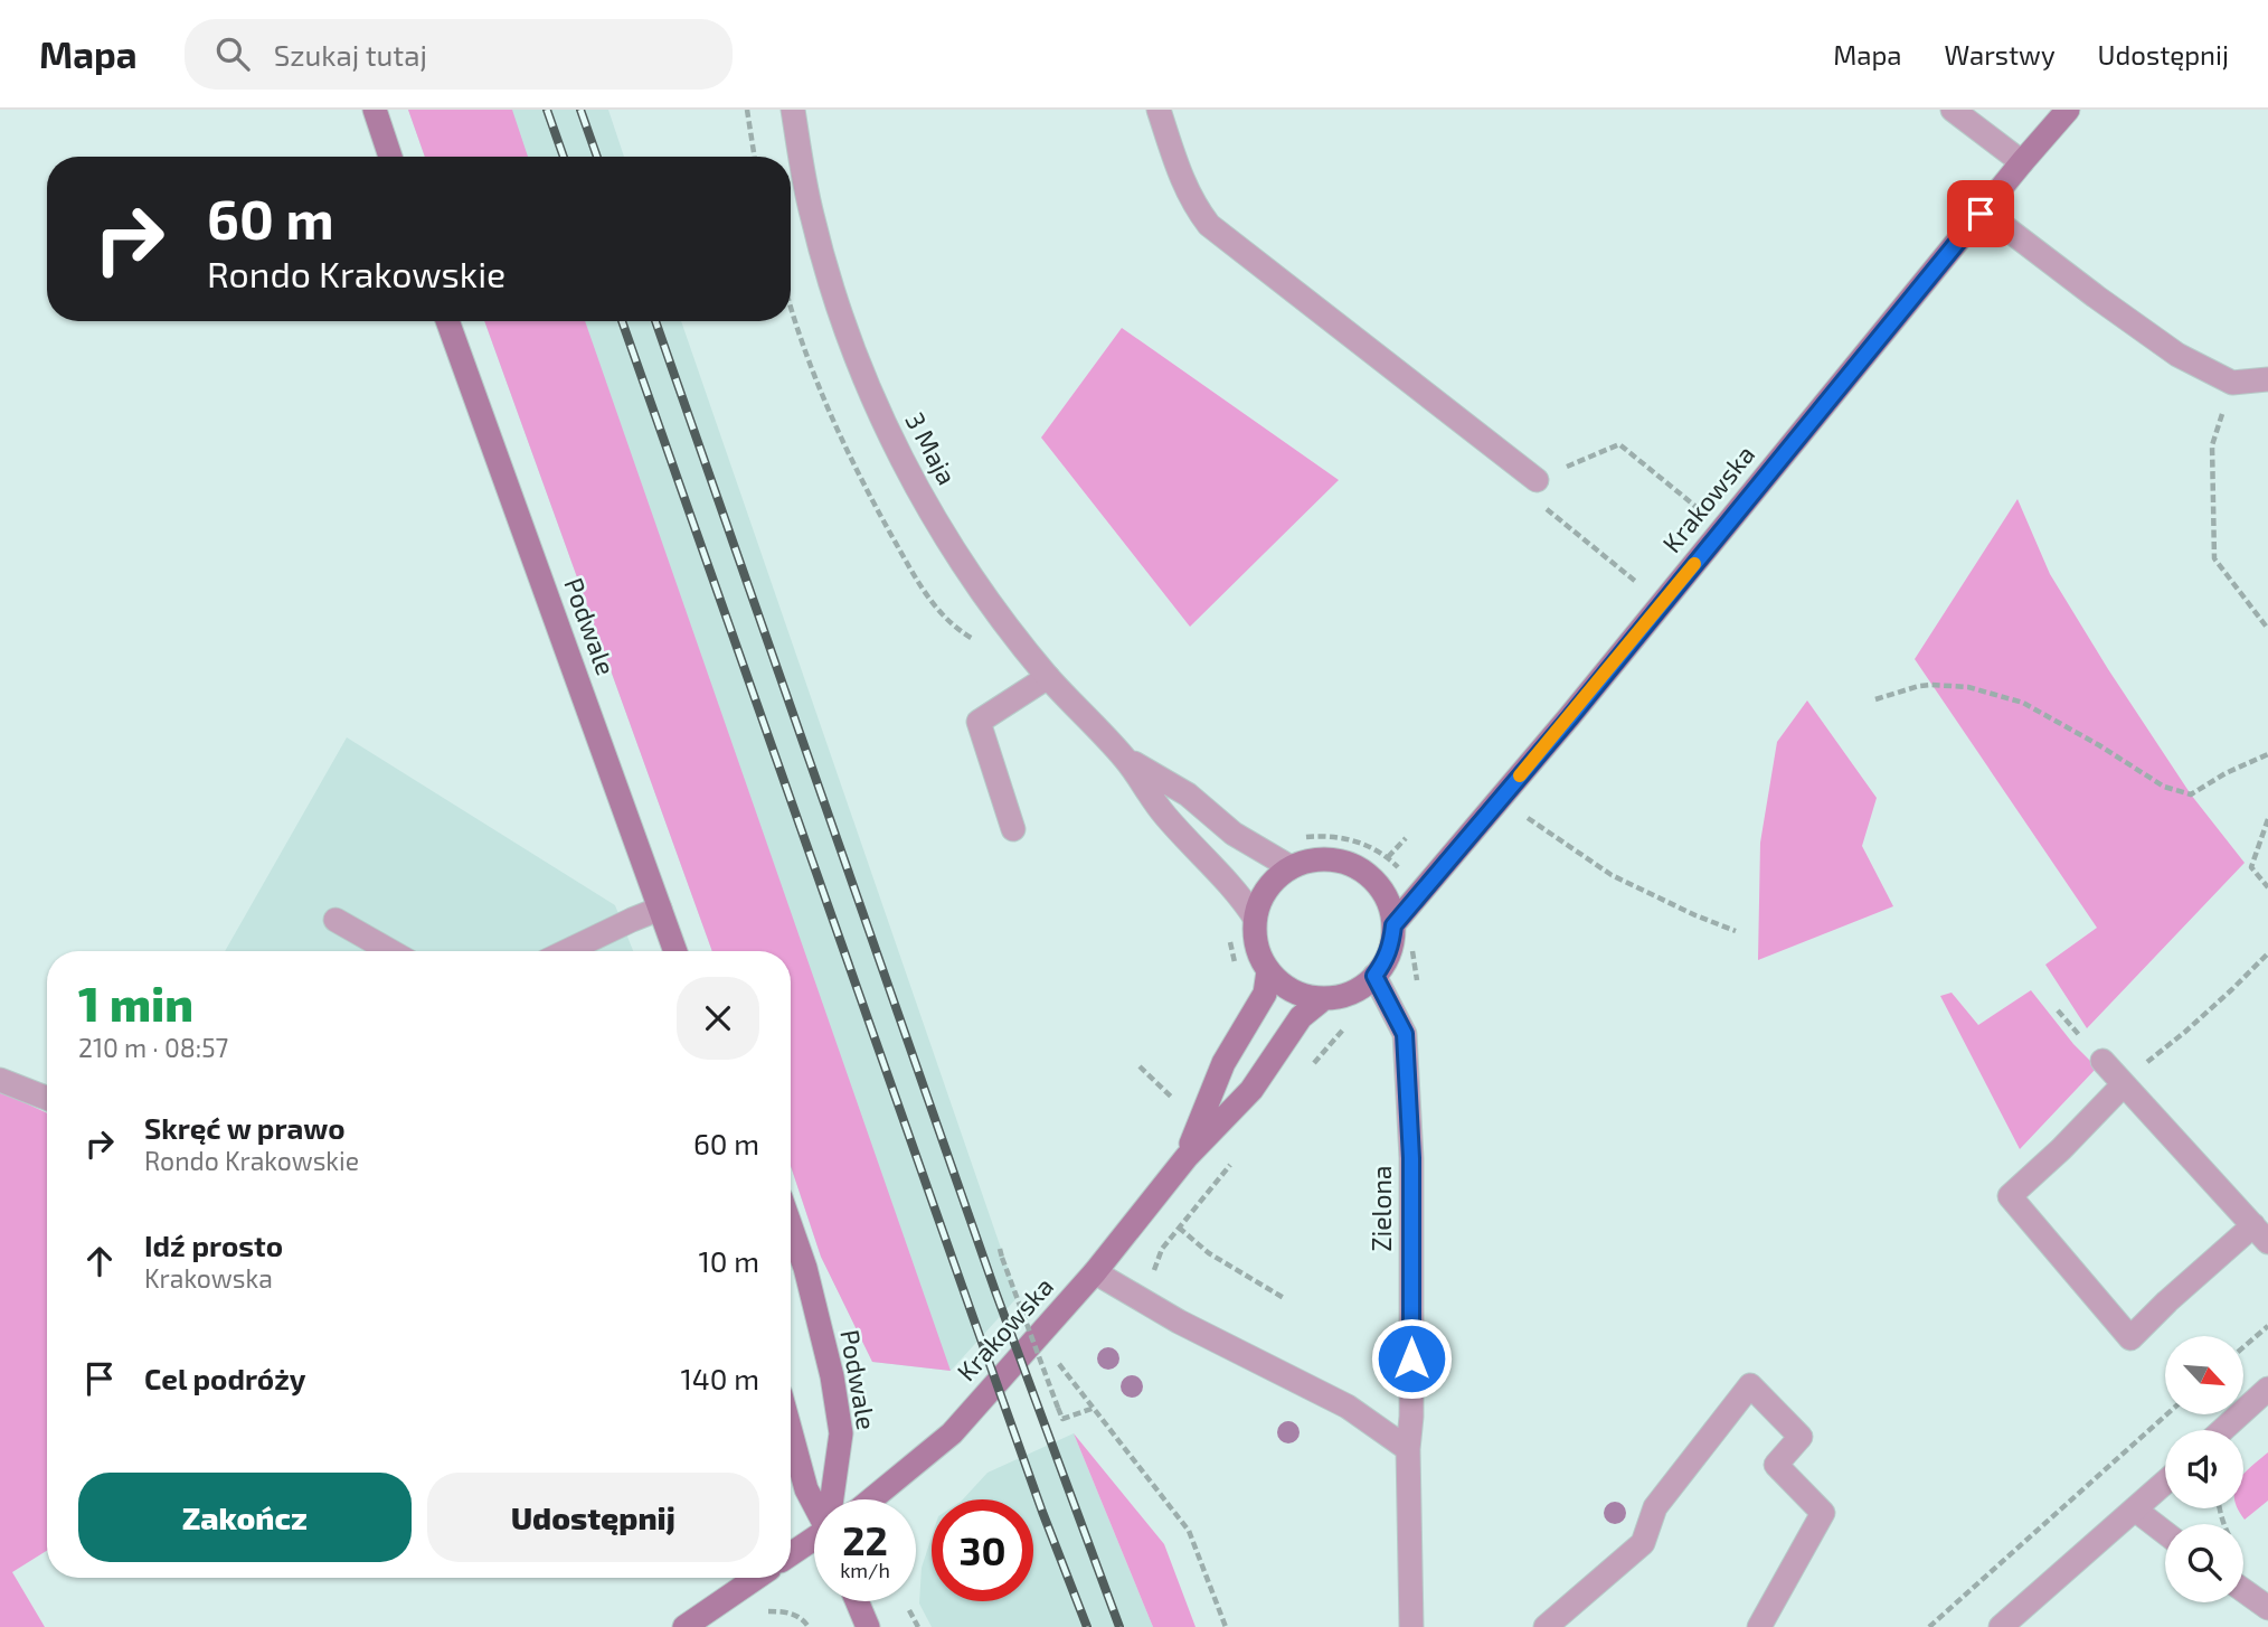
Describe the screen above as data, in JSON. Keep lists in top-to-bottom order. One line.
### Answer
{"streets":{"street":["3 Maja","Krakowska","Podwale","Zielona"]},"crossings":[["3 Maja","Krakowska"],["3 Maja","Zielona"],["Krakowska","Zielona"]],"north":"bottom right","page":{"header":"Mapa","search":"Szukaj tutaj","nav":["Mapa","Warstwy","Udostępnij"],"turn":["60 m","Rondo Krakowskie"],"heading":["1 min","210 m · 08:57"],"list":[{"name":"Skręć w prawo","note":"Rondo Krakowskie","value":"60 m"},{"name":"Idź prosto","note":"Krakowska","value":"10 m"},{"name":"Cel podróży","value":"140 m"}],"buttons":["Zakończ","Udostępnij"],"speed":"22 km/h","limit":"30"}}
